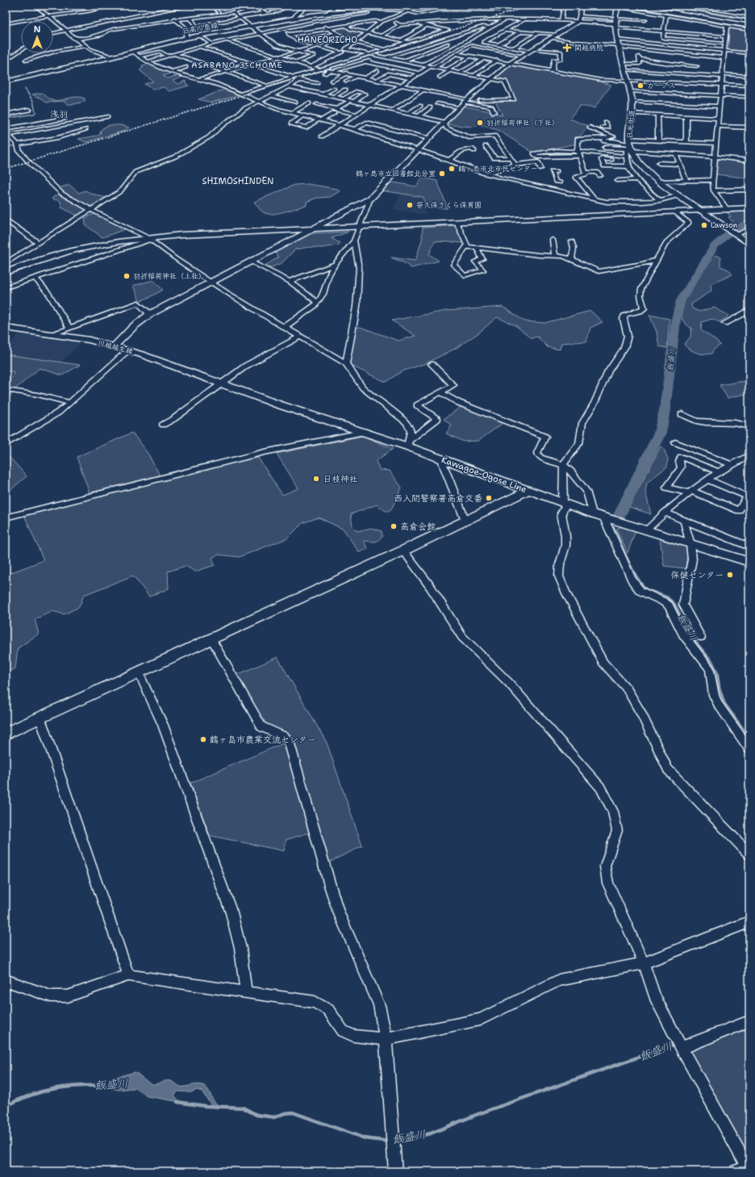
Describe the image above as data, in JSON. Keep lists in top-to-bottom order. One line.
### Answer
{"streets":{"main road":["日高川島線"],"street":["日光街道","川越越生線","Kawagoe-Ogose Line"]},"crossings":[["川越越生線","Kawagoe-Ogose Line"]],"districts":["HANEORICHO","ASABANO 3-CHOME","浅羽","SHIMOSHINDEN"],"water":["飯盛川"],"places":{"health":["関越病院"],"other":["カーブス","羽折稲荷神社（下社）","鶴ヶ島市北市民センター","鶴ヶ島市立図書館北分室","笹久保さくら保育園","Lawson","羽折稲荷神社（上社）","日枝神社","西入間警察署高倉交番","高倉会館","保健センター","鶴ヶ島市農業交流センター"]},"north":"top"}
